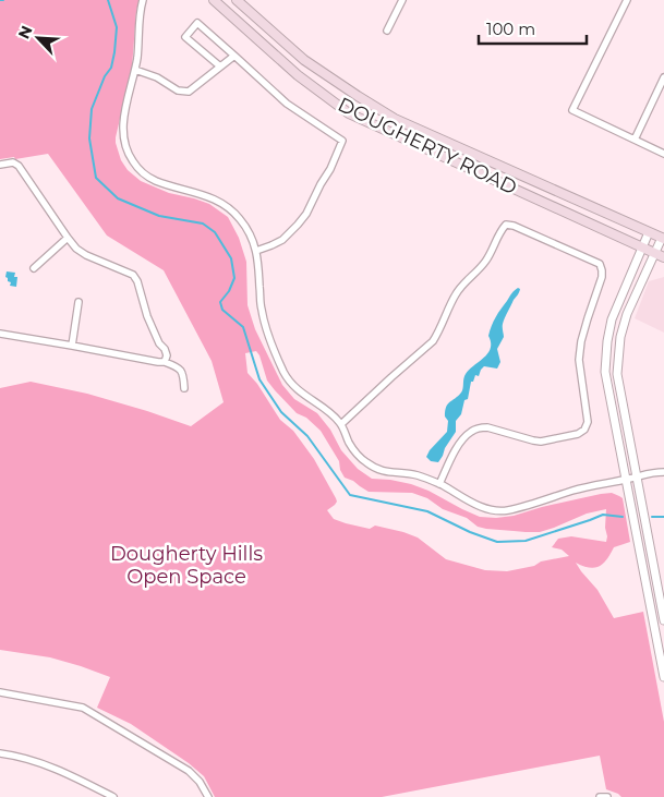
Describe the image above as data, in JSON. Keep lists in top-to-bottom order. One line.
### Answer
{"streets":{"main road":["DOUGHERTY ROAD"]},"parks":["Dougherty Hills Open Space"],"scale_bar":"100 m","north":"top left"}
